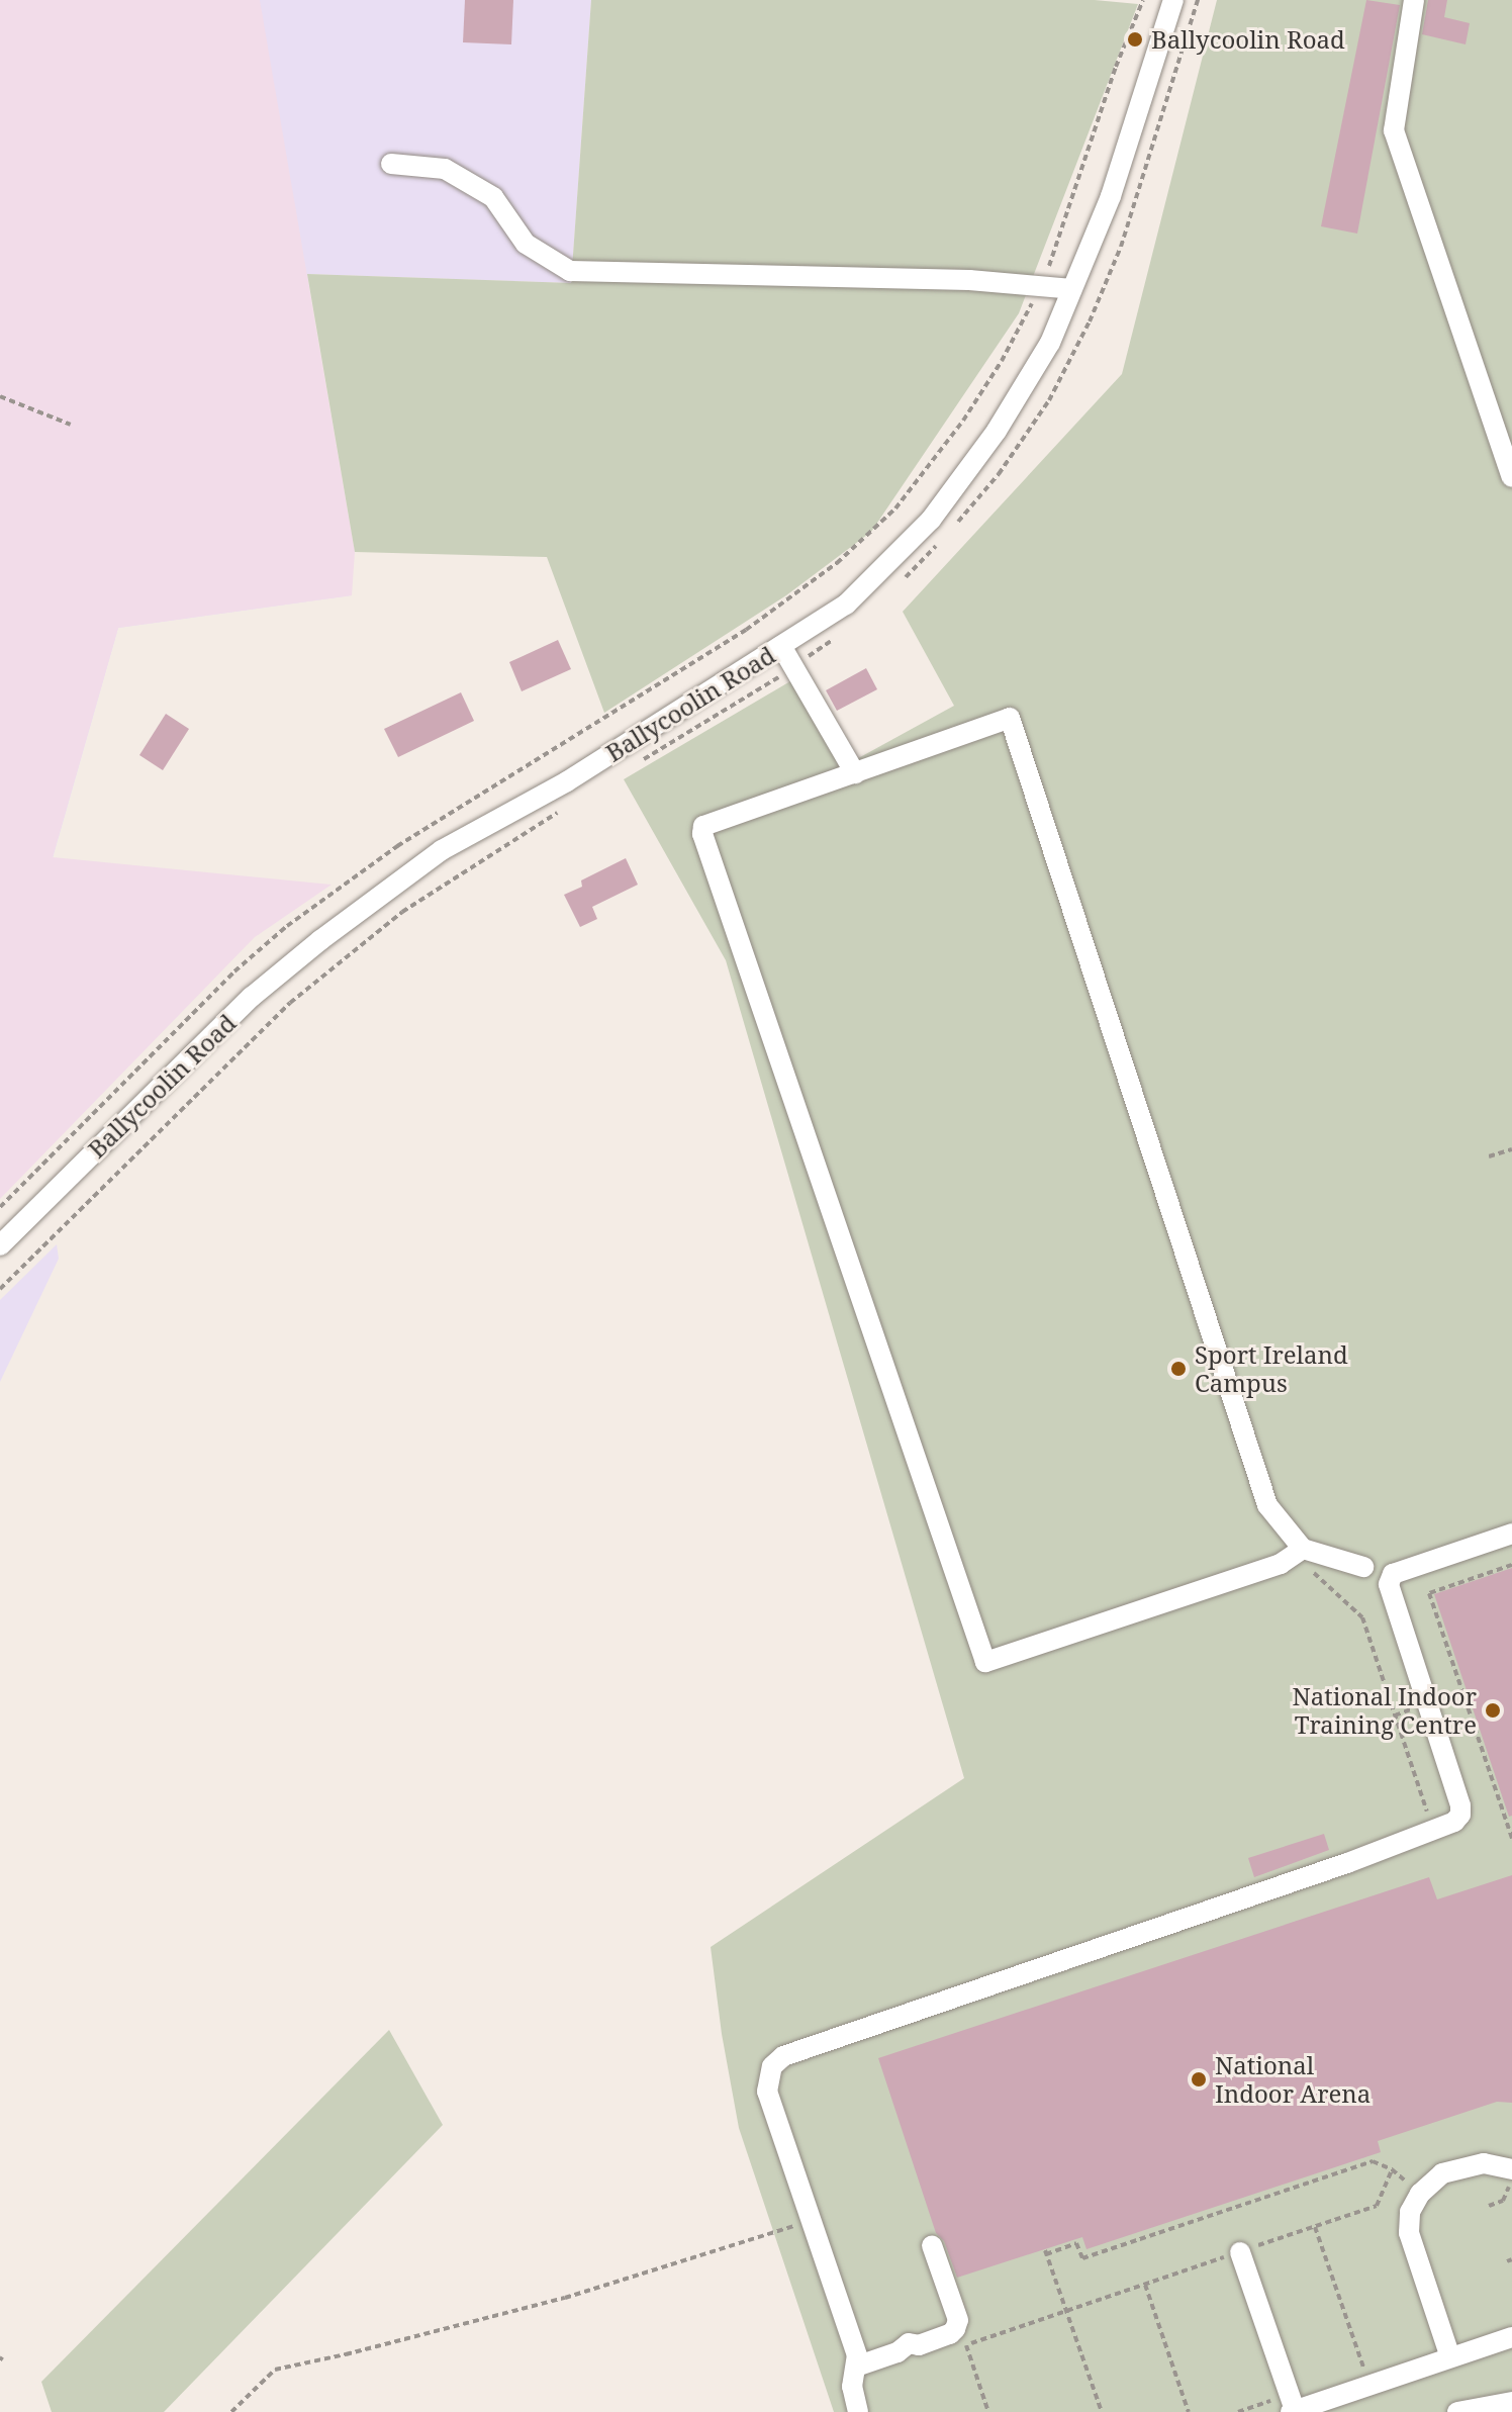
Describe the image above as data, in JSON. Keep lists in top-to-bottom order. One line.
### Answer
{"streets":{"street":["Ballycoolin Road"]},"places":["Ballycoolin Road","Sport Ireland Campus","National Indoor Training Centre","National Indoor Arena"]}
